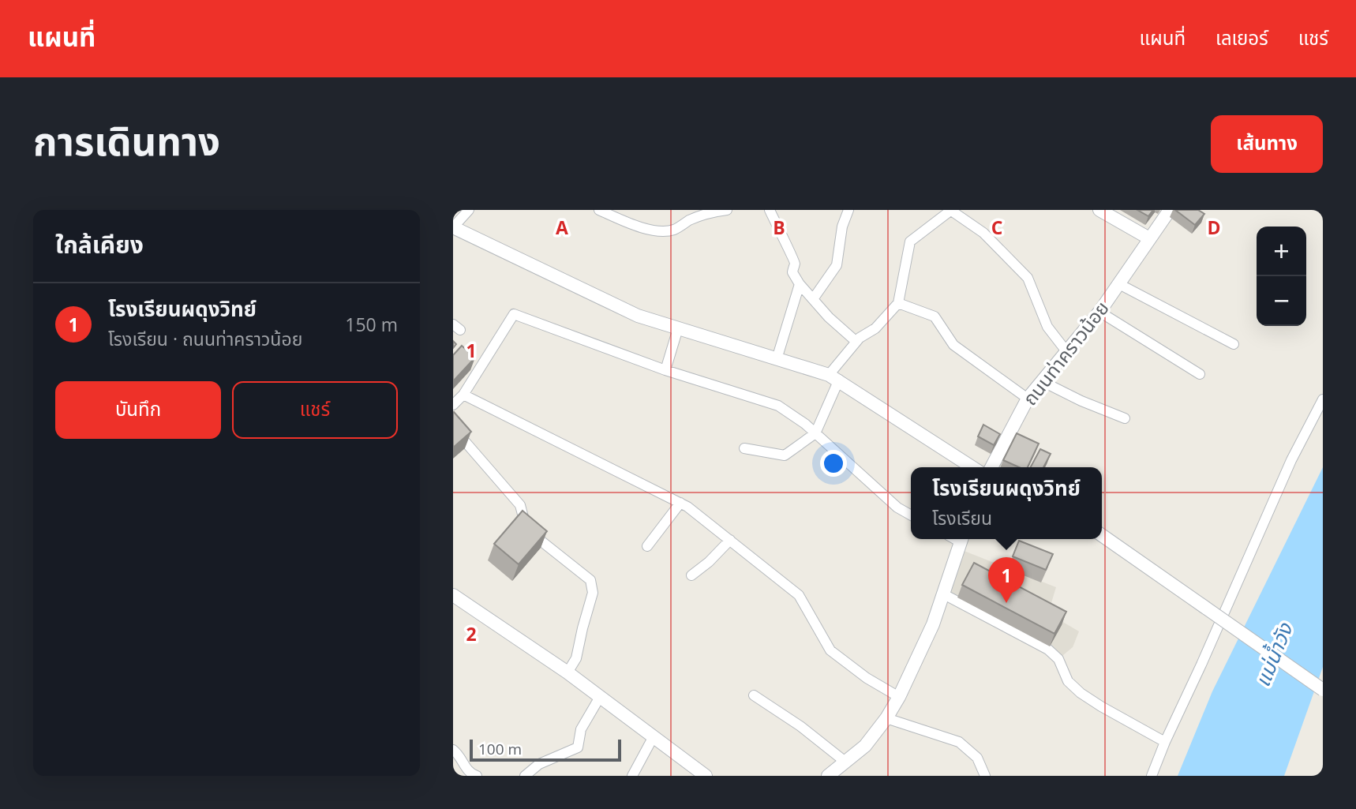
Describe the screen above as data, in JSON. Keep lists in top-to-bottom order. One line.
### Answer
{"streets":{"street":["ถนนท่าคราวน้อย"]},"water":["แม่น้ำวัง"],"scale_bar":"100 m","page":{"header":"แผนที่","nav":["แผนที่","เลเยอร์","แชร์"],"title":"การเดินทาง","buttons":["เส้นทาง",["บันทึก","แชร์"]],"heading":"ใกล้เคียง","map_buttons":["+","−"],"list":[{"mark":"1","name":"โรงเรียนผดุงวิทย์","note":"โรงเรียน · ถนนท่าคราวน้อย","value":"150 m"}],"popup":["โรงเรียนผดุงวิทย์","โรงเรียน"],"pins":"1","scale":"100 m"},"grid":{"columns":["A","B","C","D"],"rows":["1","2"]}}
